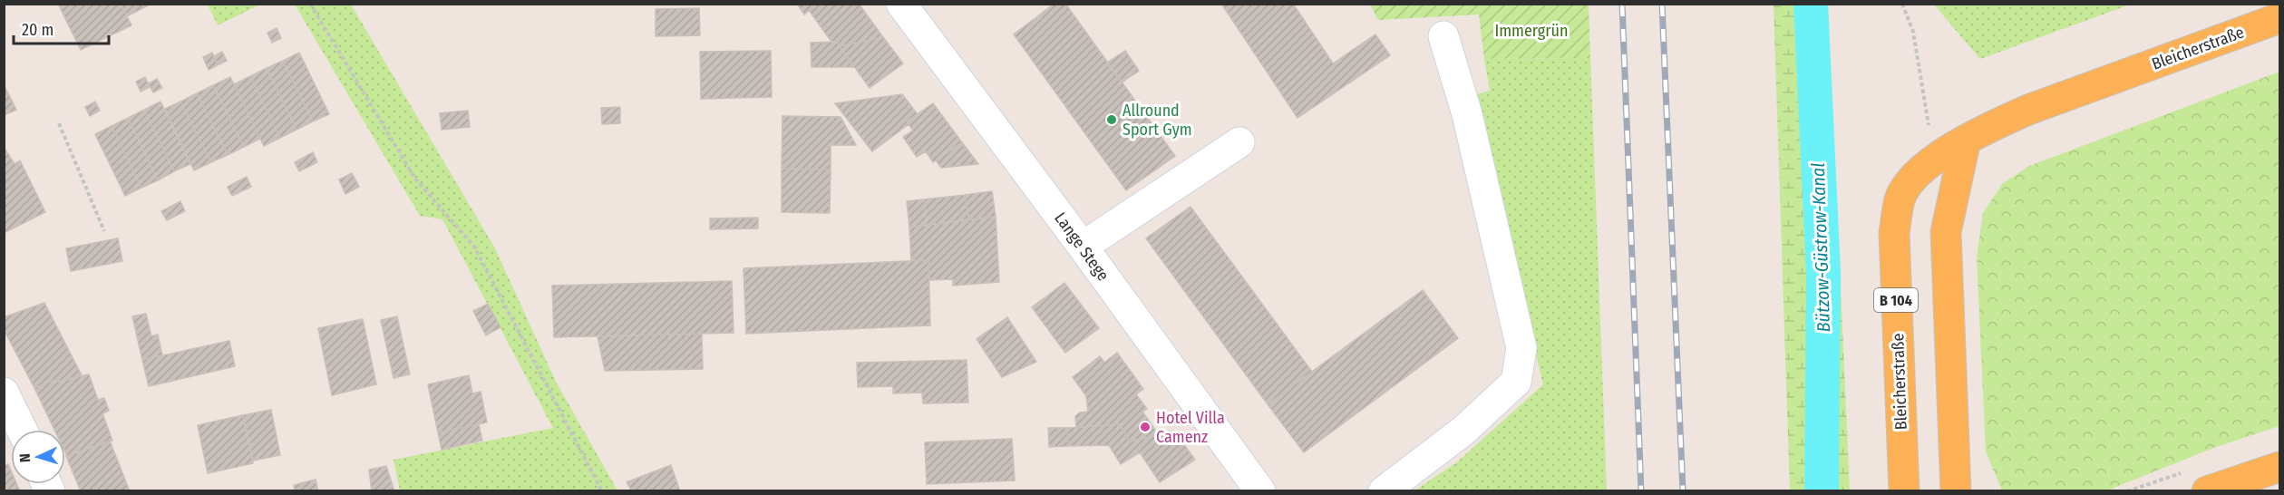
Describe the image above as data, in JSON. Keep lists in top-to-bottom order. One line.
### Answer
{"streets":{"main road":["Bleicherstraße","B 104"],"street":["Lange Stege"]},"water":["Bützow-Güstrow-Kanal"],"parks":["Immergrün"],"places":["Allround Sport Gym","Hotel Villa Camenz"],"scale_bar":"20 m","north":"left"}
